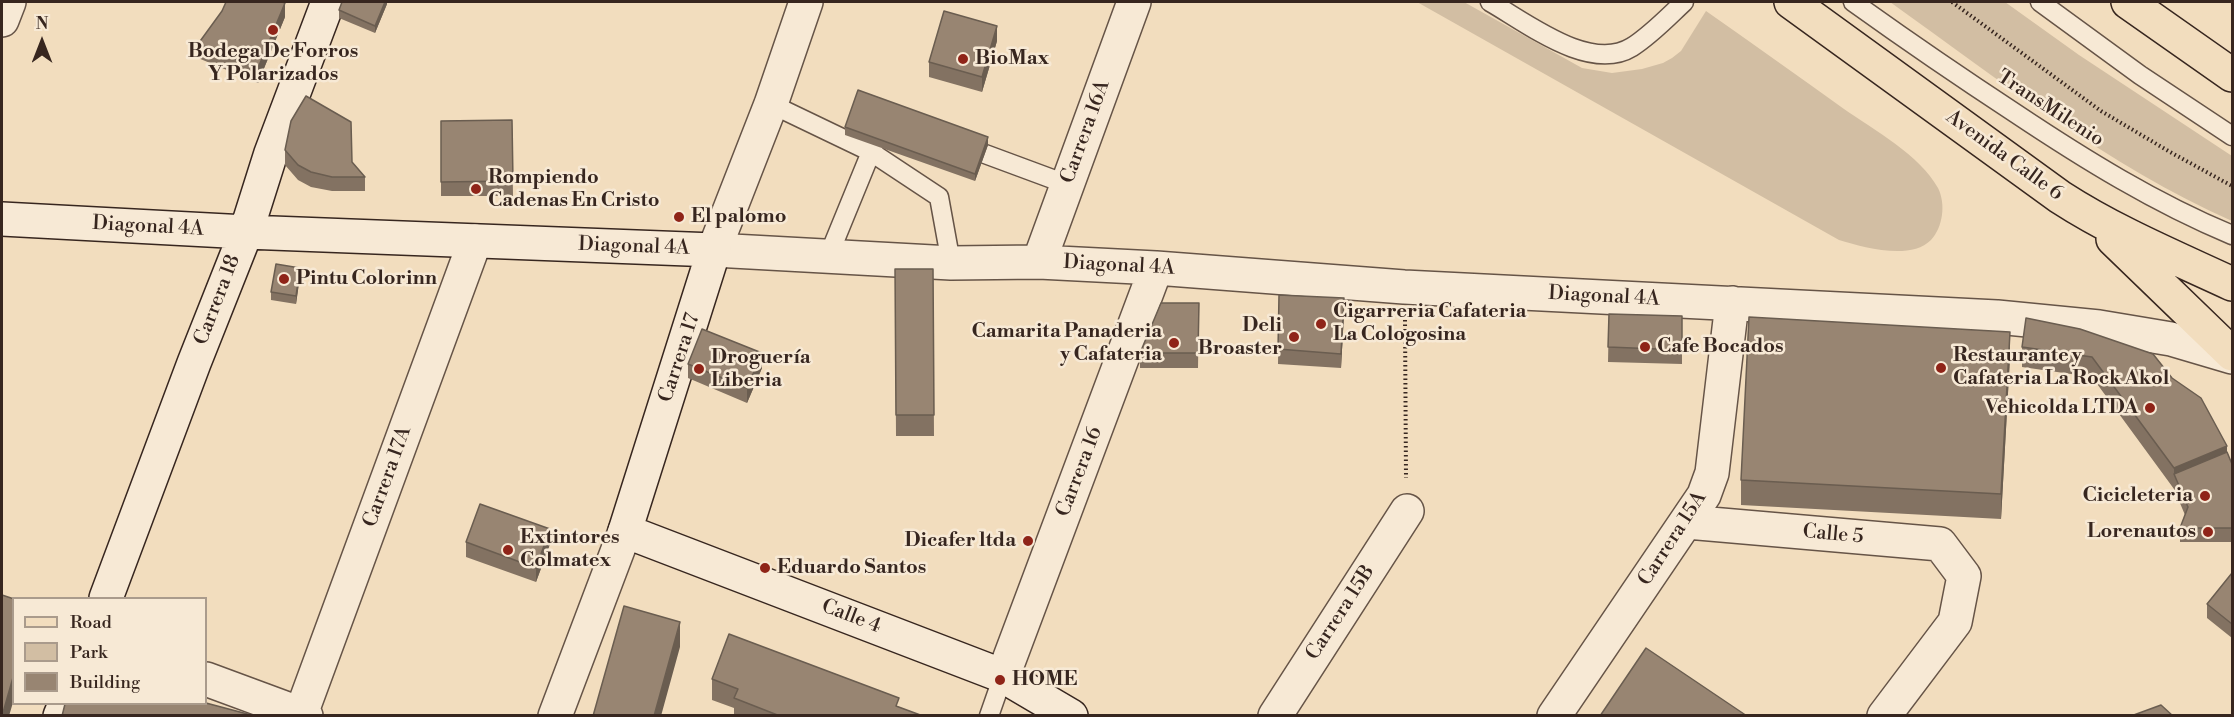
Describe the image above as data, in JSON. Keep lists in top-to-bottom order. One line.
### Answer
{"streets":{"main road":["Avenida Calle 6"],"street":["Carrera 16A","Diagonal 4A","Carrera 18","Carrera 17","Carrera 16","Carrera 17A","Calle 5","Carrera 15A","Carrera 15B","Calle 4"],"lane":["TransMilenio"]},"crossings":[["Carrera 16A","Diagonal 4A"],["Diagonal 4A","Carrera 18"],["Diagonal 4A","Carrera 17"],["Diagonal 4A","Carrera 16"],["Diagonal 4A","Carrera 17A"],["Diagonal 4A","Carrera 15A"],["Carrera 17","Calle 4"],["Carrera 16","Calle 4"],["Calle 5","Carrera 15A"]],"places":["Bodega De Forros Y Polarizados","BioMax","Rompiendo Cadenas En Cristo","El palomo","Pintu Colorinn","Cigarreria Cafateria La Cologosina","Deli Broaster","Camarita Panaderia y Cafateria","Cafe Bocados","Restaurante y Cafateria La Rock Akol","Droguería Liberia","Vehicolda LTDA","Cicicleteria","Lorenautos","Dicafer ltda","Extintores Colmatex","Eduardo Santos","HOME"],"legend":["Road","Park","Building"],"north":"top"}
